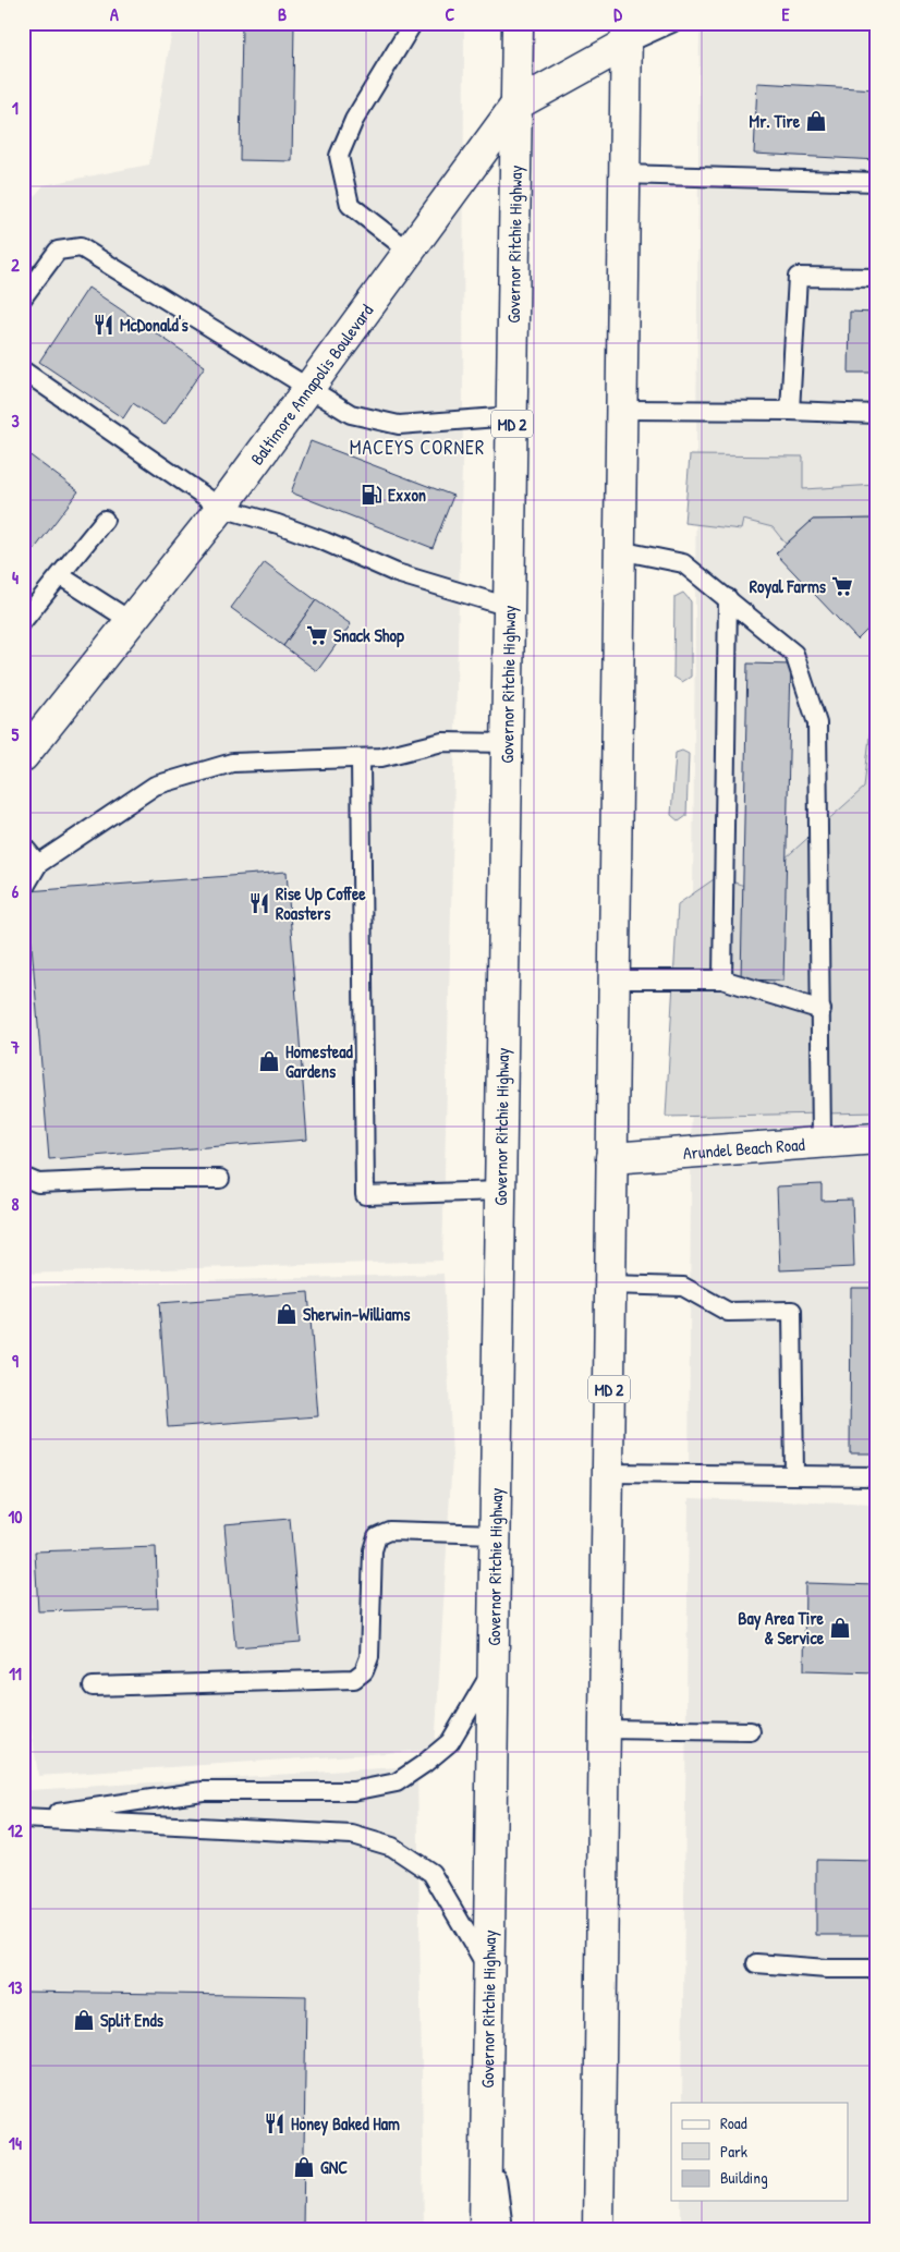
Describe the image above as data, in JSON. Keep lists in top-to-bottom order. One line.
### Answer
{"streets":{"main road":["Governor Ritchie Highway","Baltimore Annapolis Boulevard","MD 2","Arundel Beach Road"]},"crossings":[["Governor Ritchie Highway","Baltimore Annapolis Boulevard"],["Baltimore Annapolis Boulevard","MD 2"],["MD 2","Arundel Beach Road"]],"districts":["MACEYS CORNER"],"places":{"shop":["Mr. Tire","Homestead Gardens","Sherwin-Williams","Bay Area Tire & Service","Split Ends","GNC"],"restaurant":["McDonald's","Rise Up Coffee Roasters","Honey Baked Ham"],"fuel station":["Exxon"],"supermarket":["Royal Farms","Snack Shop"]},"legend":["Road","Park","Building"],"grid":{"columns":["A","B","C","D","E"],"rows":["1","2","3","4","5","6","7","8","9","10","11","12","13","14"]}}
